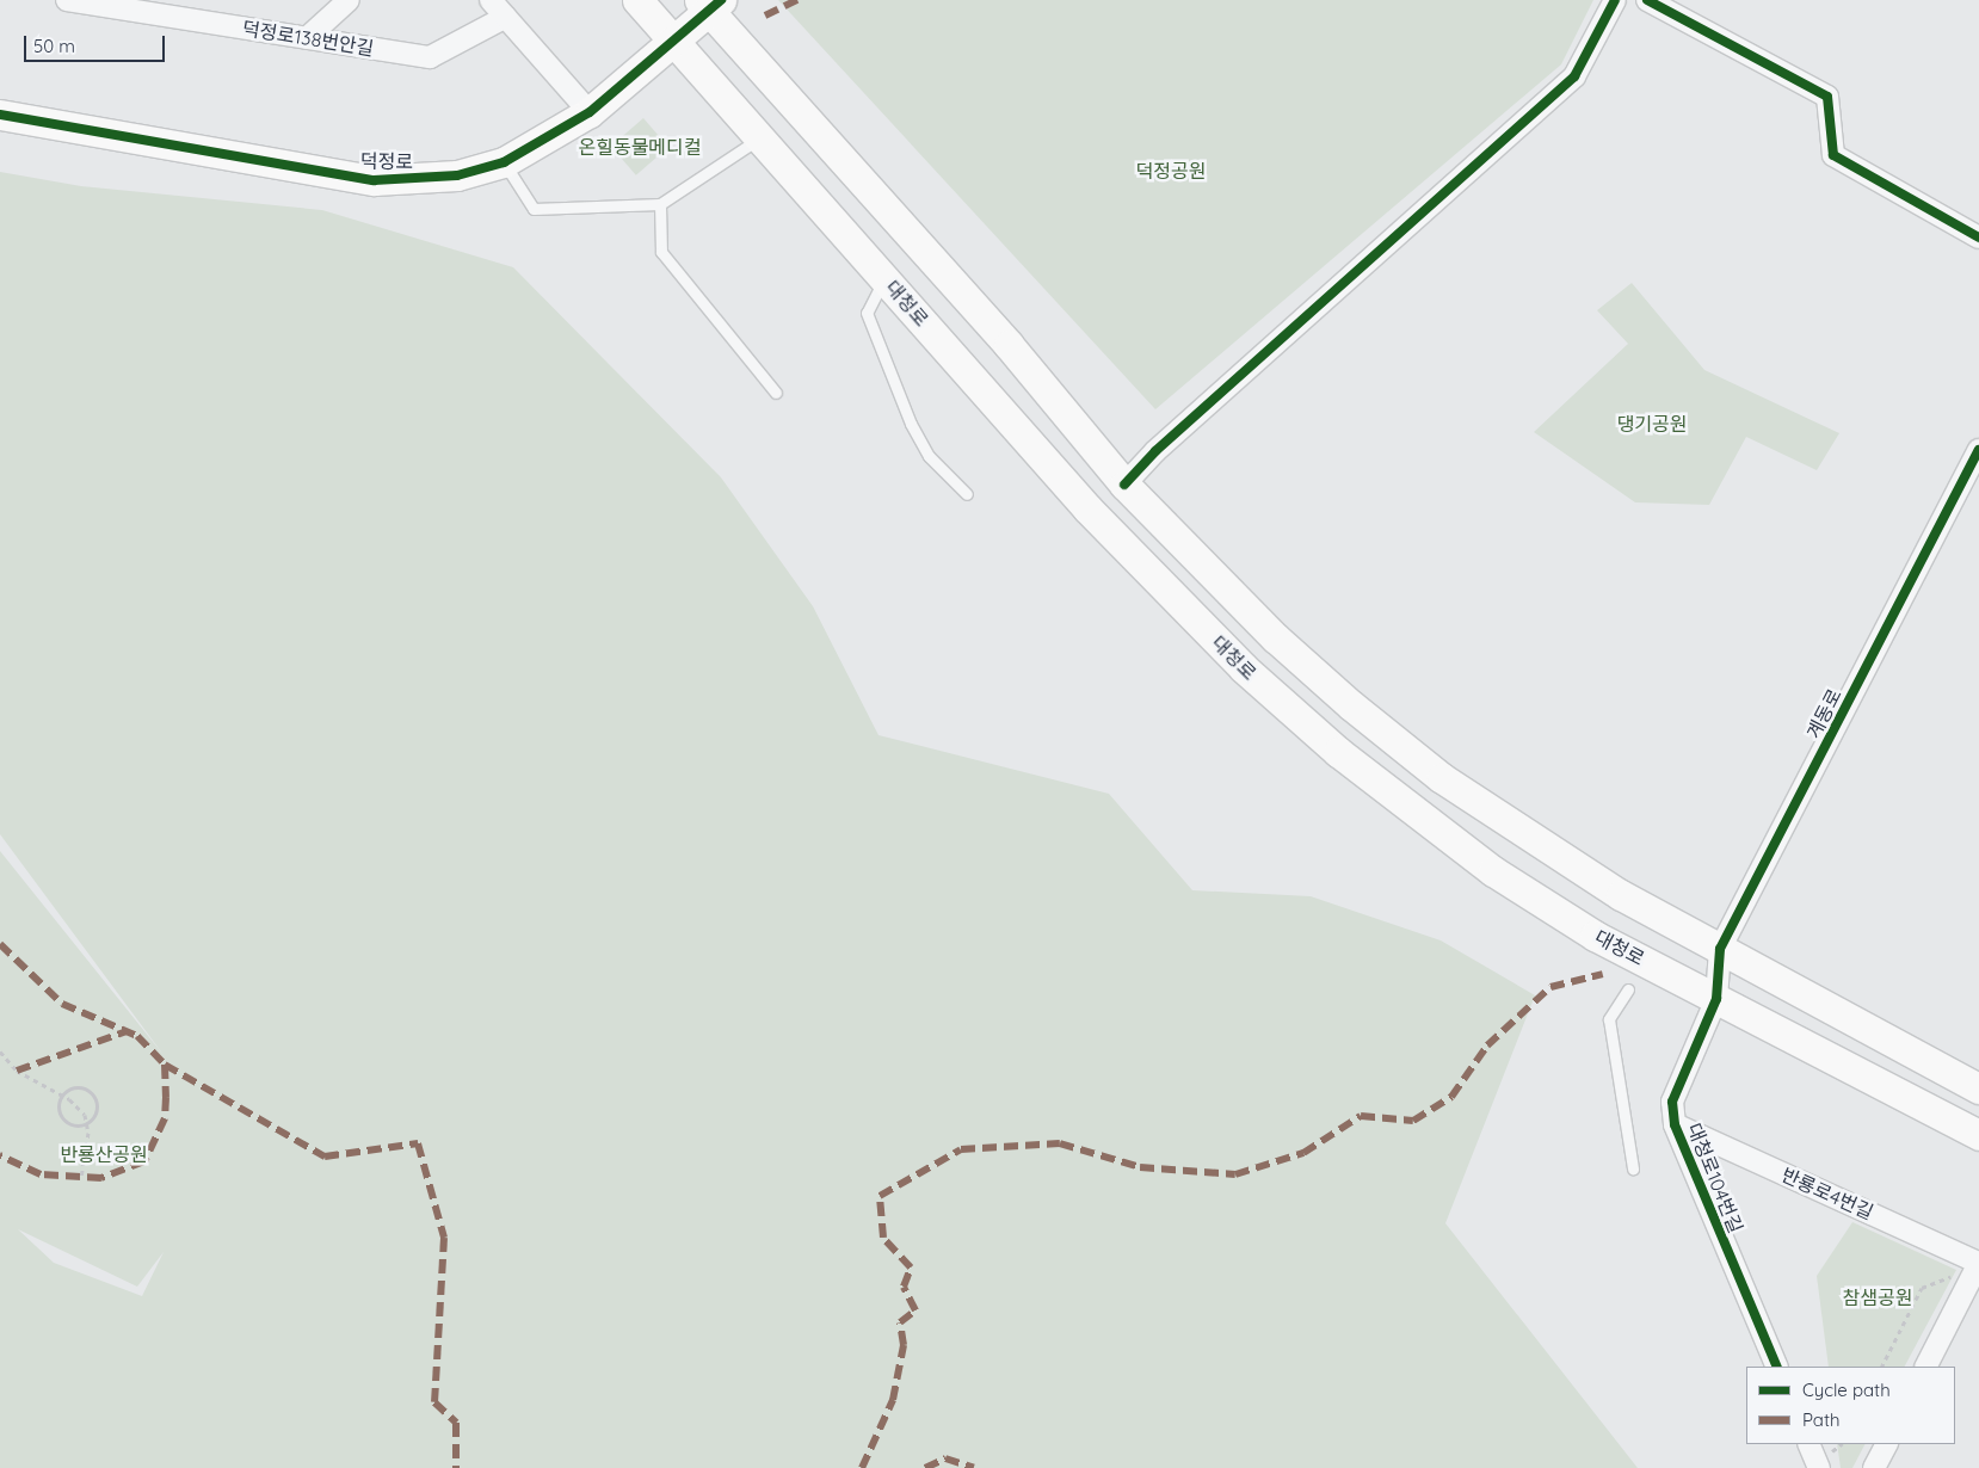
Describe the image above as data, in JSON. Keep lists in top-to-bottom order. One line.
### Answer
{"streets":{"main road":["덕정로","대청로"],"street":["덕정로138번안길","계동로","대청로104번길","반룡로4번길"]},"crossings":[["덕정로","대청로"],["대청로","계동로"],["대청로","대청로104번길"],["계동로","대청로104번길"],["대청로104번길","반룡로4번길"]],"parks":["온힐동물메디컬","덕정공원","댕기공원","반룡산공원","참샘공원"],"legend":["Cycle path","Path"],"scale_bar":"50 m"}
